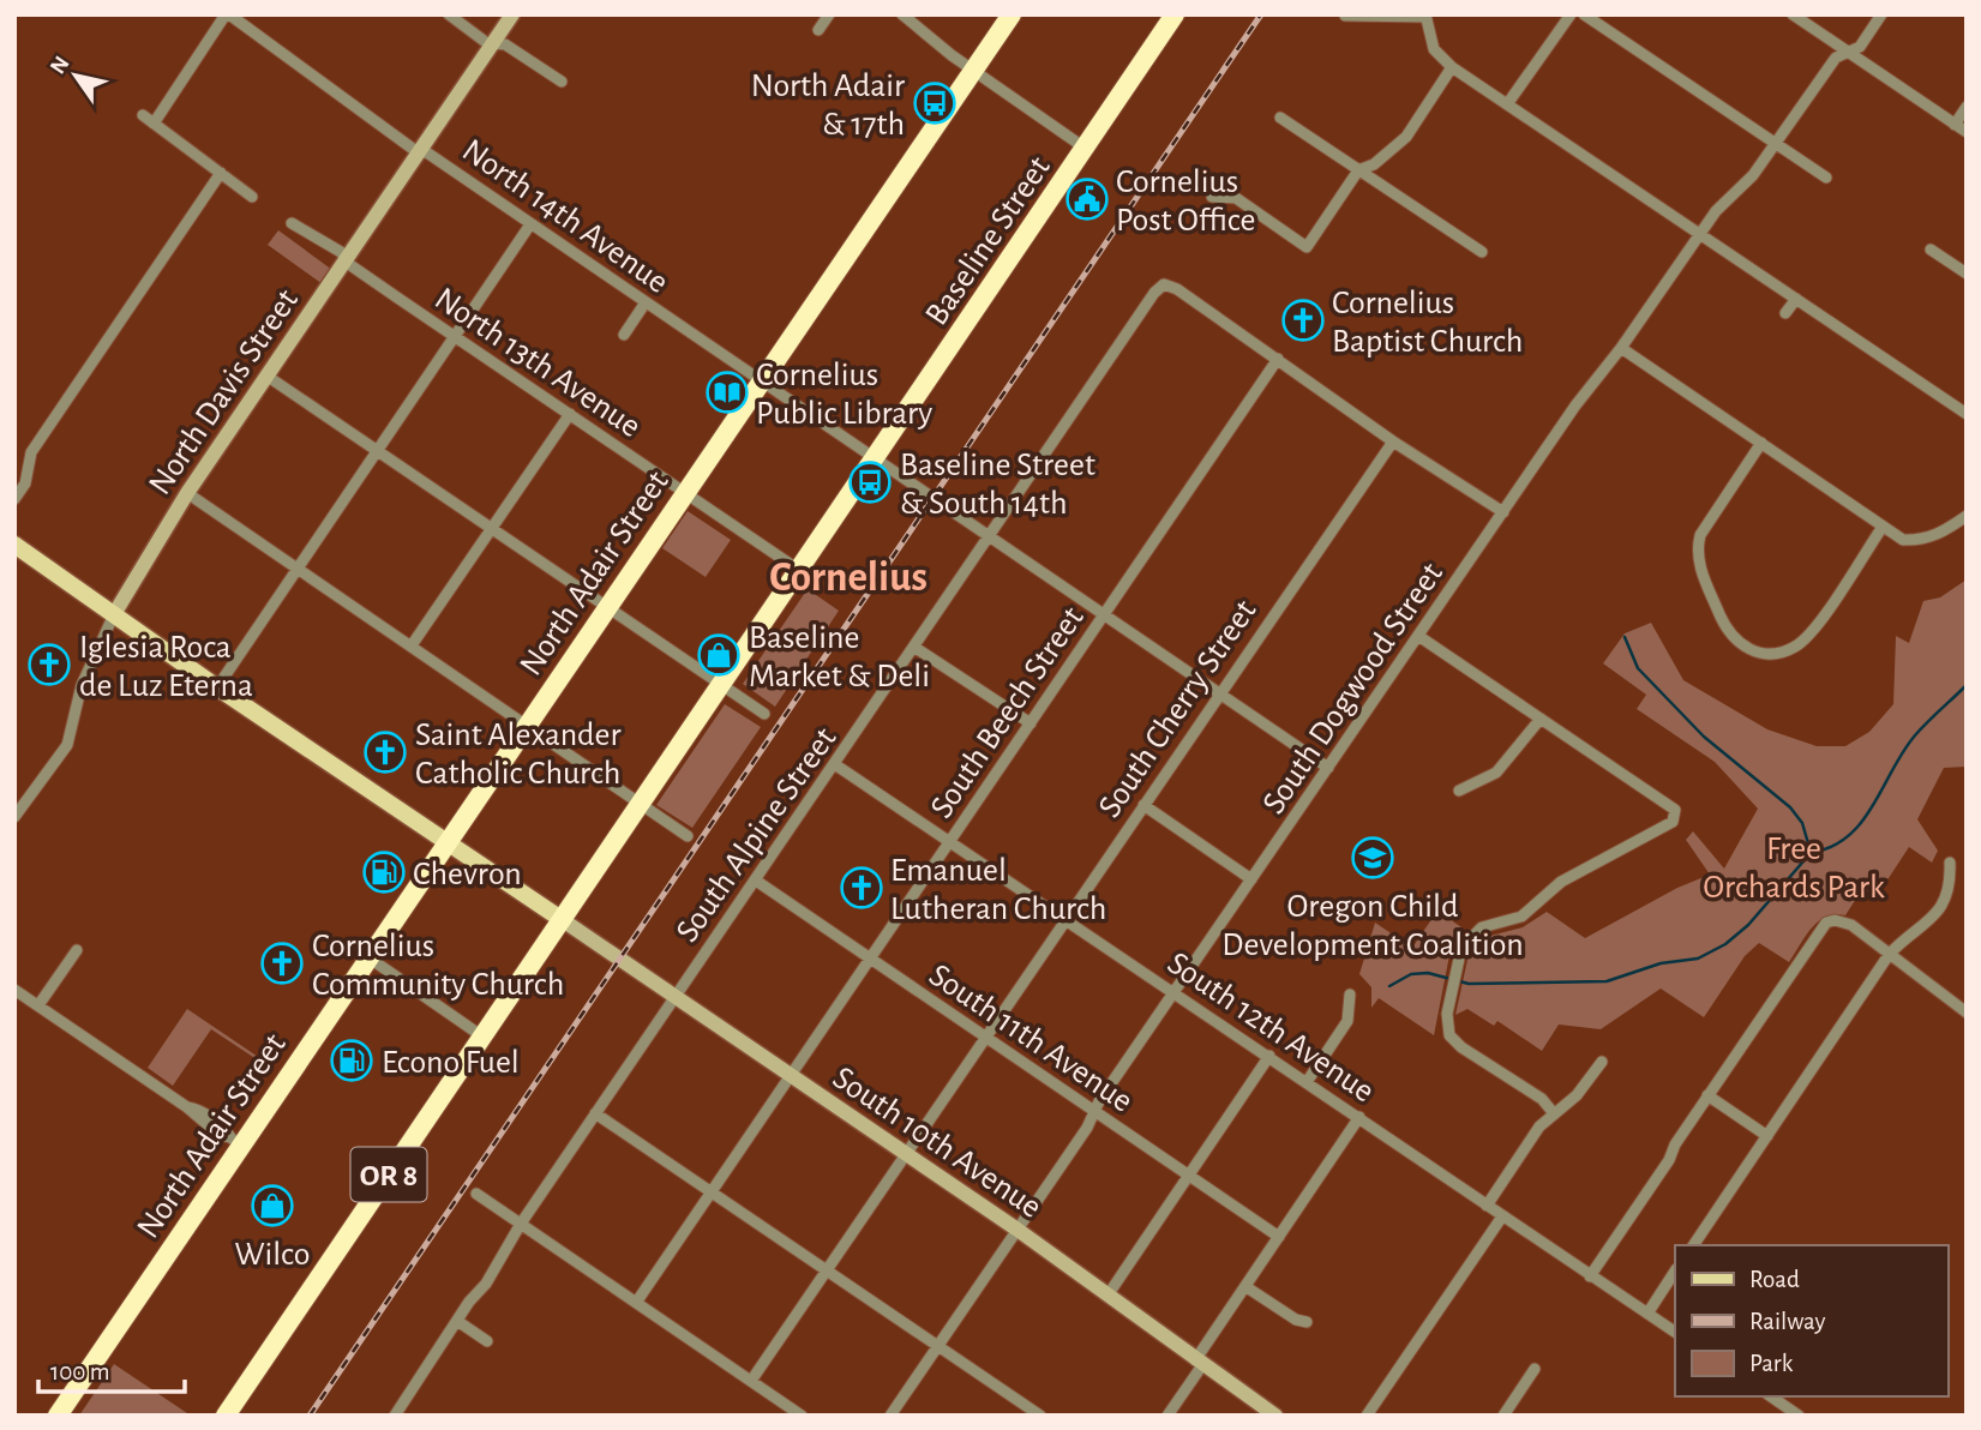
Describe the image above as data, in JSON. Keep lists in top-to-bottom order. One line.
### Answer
{"streets":{"highway":["Baseline Street","North Adair Street","OR 8"],"main road":["North Davis Street","South 10th Avenue"],"street":["North 14th Avenue","North 13th Avenue","South Dogwood Street","South Cherry Street","South Beech Street","South Alpine Street","South 12th Avenue","South 11th Avenue"]},"crossings":[["North 14th Avenue","Baseline Street"],["North 14th Avenue","North Davis Street"],["North 14th Avenue","North Adair Street"],["North 14th Avenue","South Dogwood Street"],["North 14th Avenue","South Cherry Street"],["North 14th Avenue","South Beech Street"],["North 14th Avenue","South Alpine Street"],["Baseline Street","North 13th Avenue"],["Baseline Street","South 10th Avenue"],["North 13th Avenue","North Davis Street"],["North 13th Avenue","North Adair Street"],["South Dogwood Street","South 12th Avenue"],["South Dogwood Street","South 11th Avenue"],["South Dogwood Street","South 10th Avenue"],["South Cherry Street","South 12th Avenue"],["South Cherry Street","South 11th Avenue"],["South Cherry Street","South 10th Avenue"],["South Beech Street","South Alpine Street"],["South Beech Street","South 12th Avenue"],["South Beech Street","South 11th Avenue"],["South Beech Street","South 10th Avenue"],["South Alpine Street","South 12th Avenue"],["South Alpine Street","South 11th Avenue"],["South Alpine Street","South 10th Avenue"]],"districts":["Cornelius"],"parks":["Free Orchards Park"],"places":{"bus stop":["North Adair & 17th","Baseline Street & South 14th"],"public building":["Cornelius Post Office"],"church":["Cornelius Baptist Church","Iglesia Roca de Luz Eterna","Saint Alexander Catholic Church","Emanuel Lutheran Church","Cornelius Community Church"],"library":["Cornelius Public Library"],"shop":["Baseline Market & Deli","Wilco"],"school or university":["Oregon Child Development Coalition"],"fuel station":["Chevron","Econo Fuel"]},"legend":["Road","Railway","Park"],"scale_bar":"100 m","north":"top left"}
